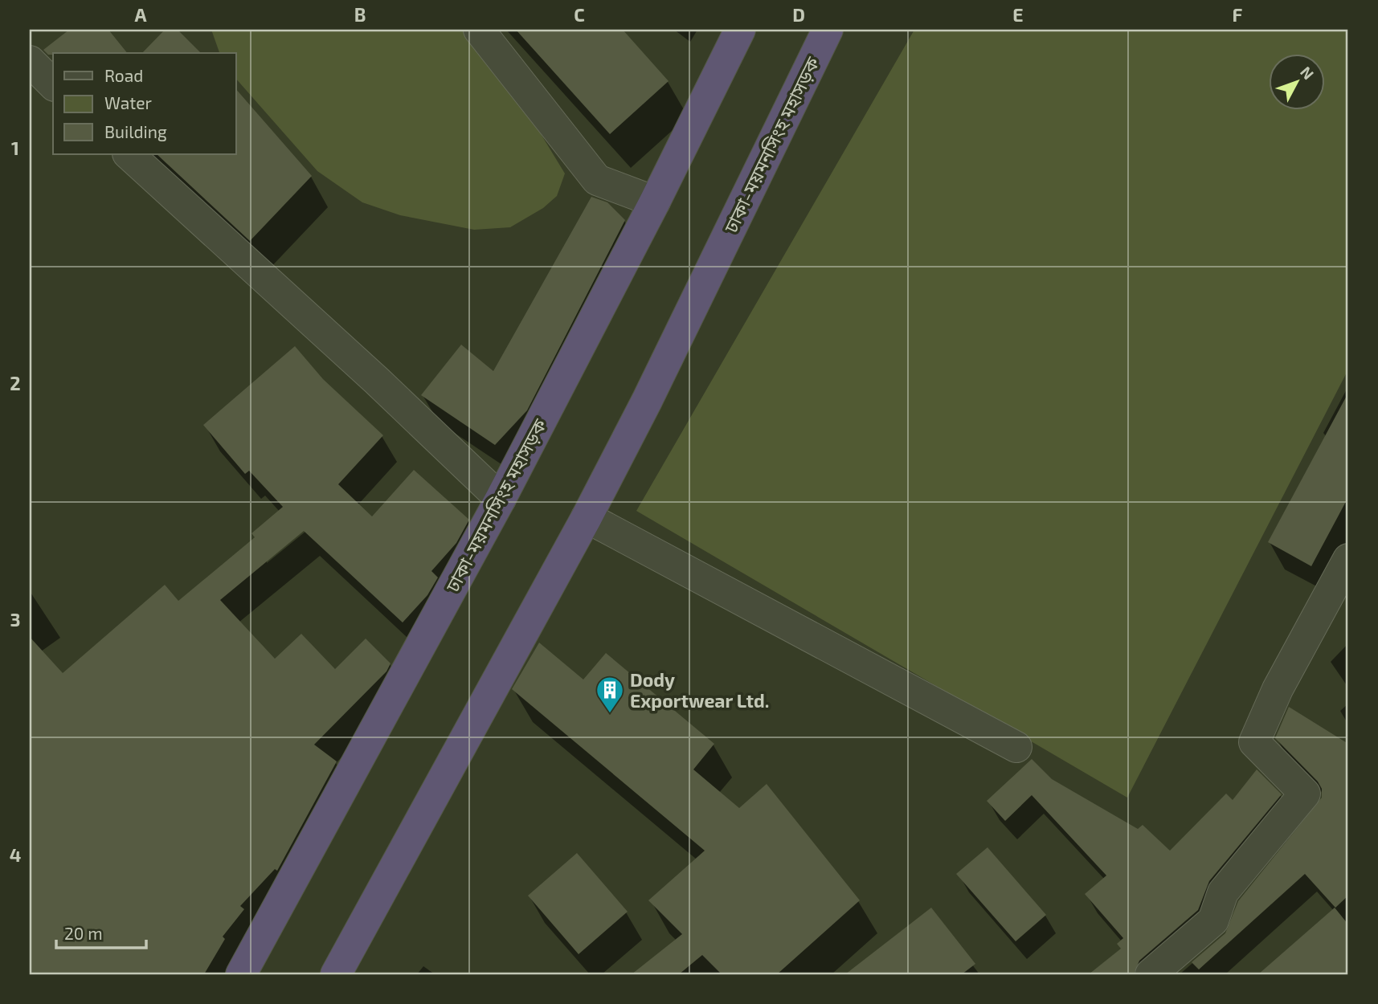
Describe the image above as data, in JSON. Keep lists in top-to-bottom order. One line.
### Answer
{"streets":{"highway":["ঢাকা-ময়মনসিংহ মহাসড়ক"]},"places":{"building":["Dody Exportwear Ltd."]},"legend":["Road","Water","Building"],"scale_bar":"20 m","north":"top right","grid":{"columns":["A","B","C","D","E","F"],"rows":["1","2","3","4"]}}
